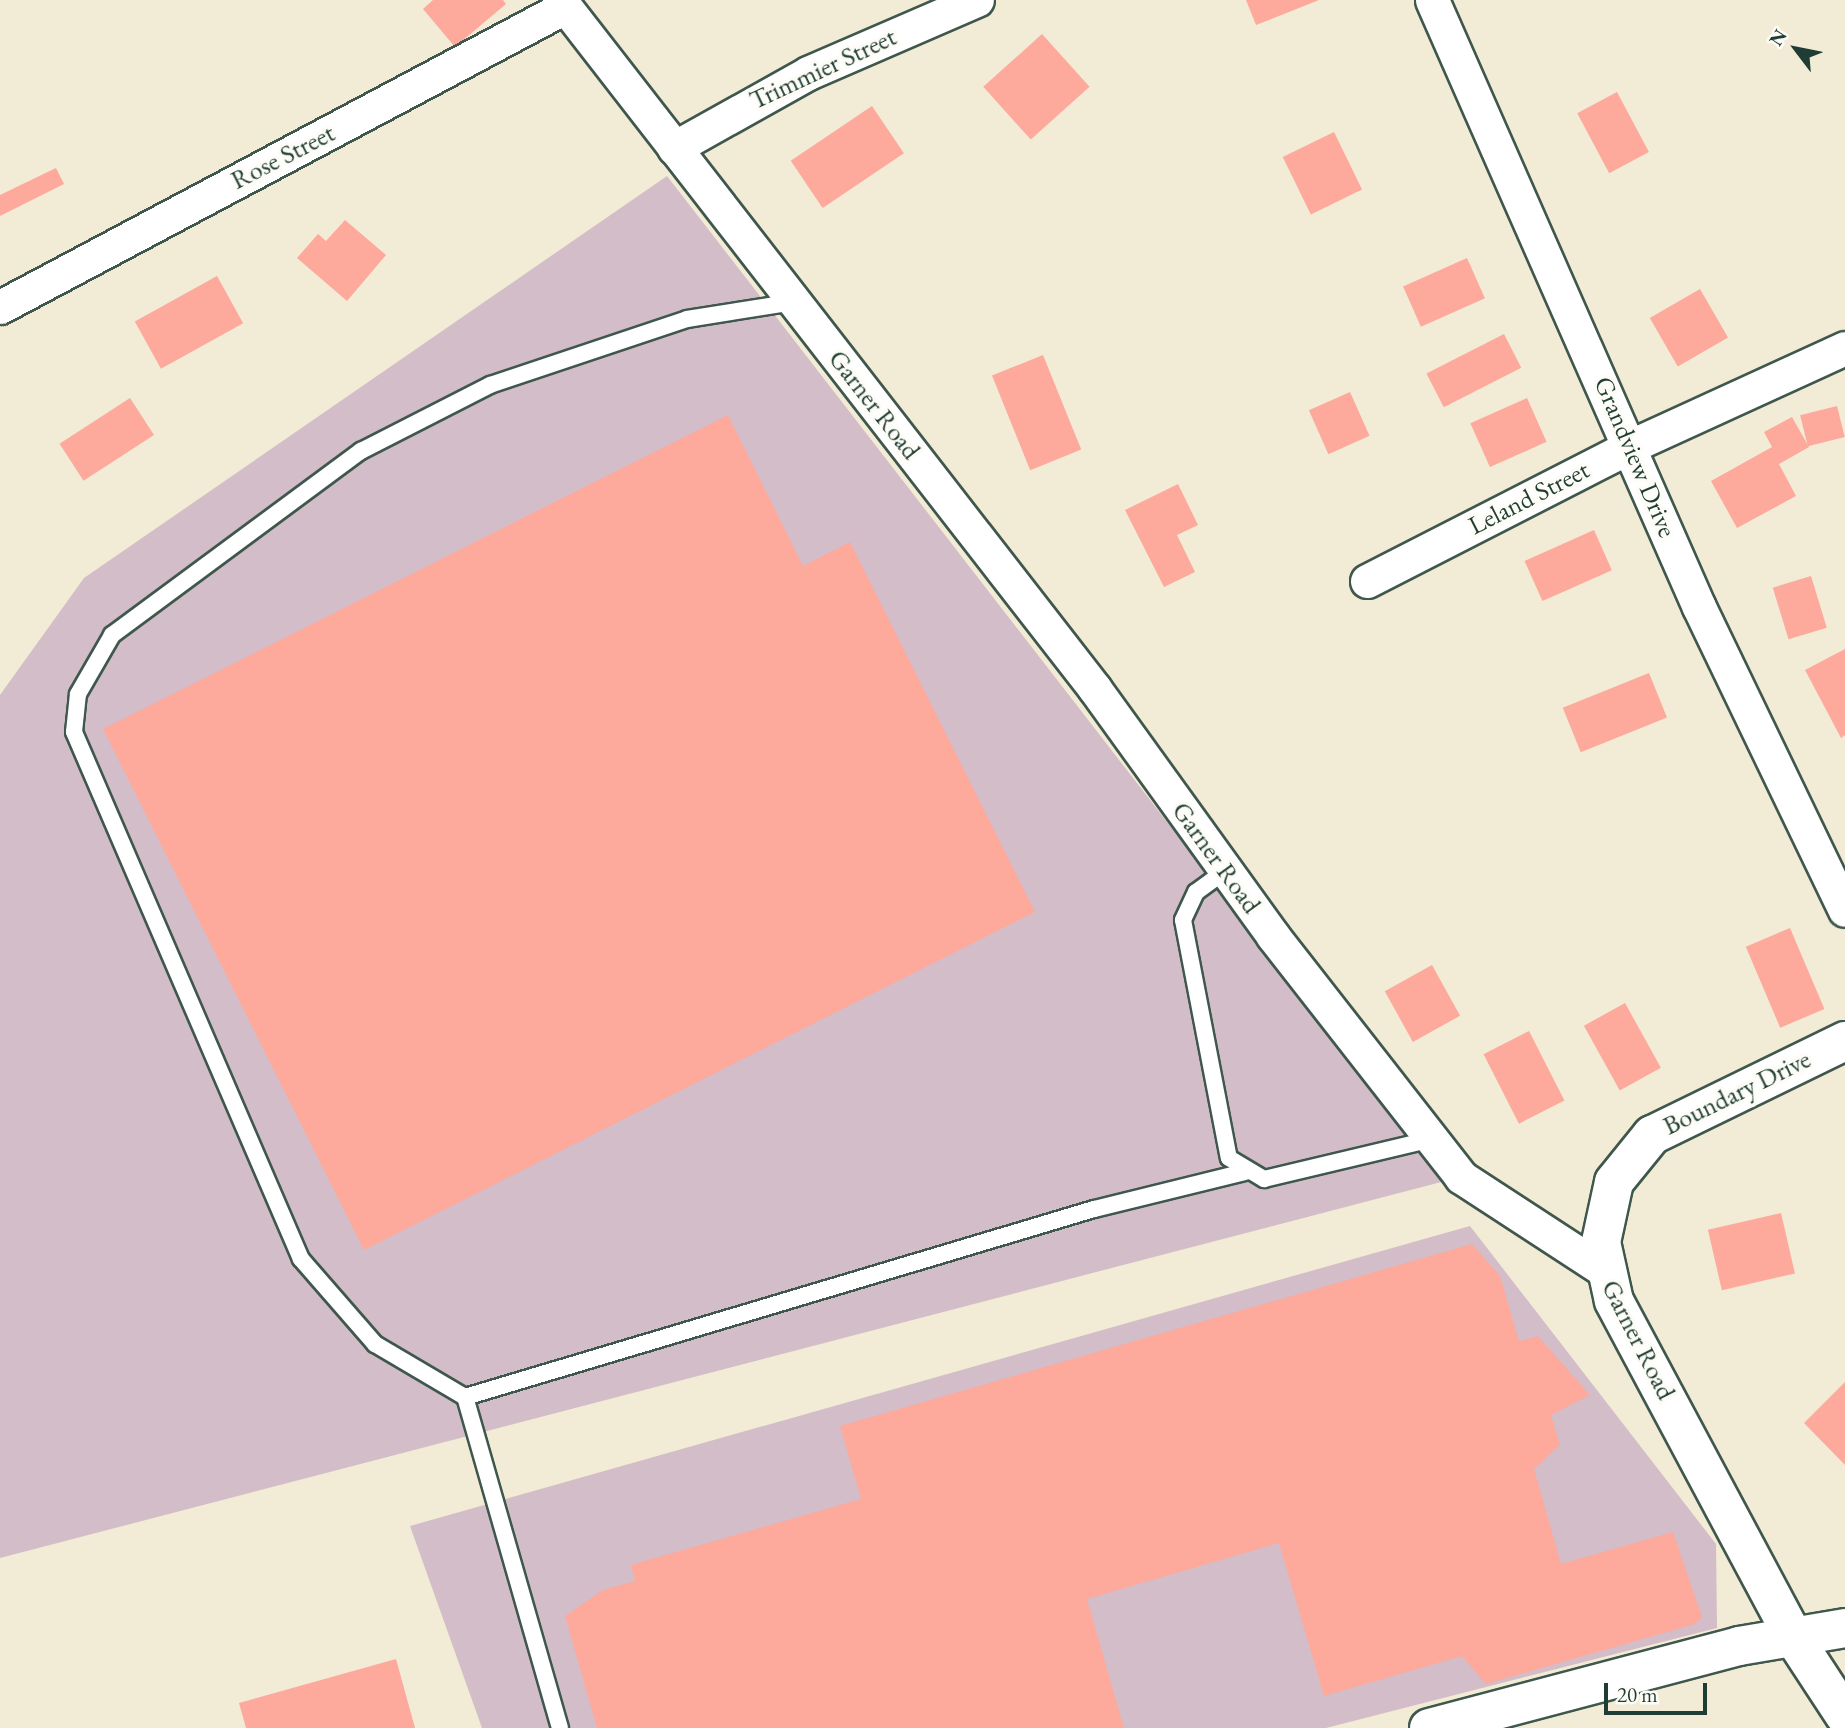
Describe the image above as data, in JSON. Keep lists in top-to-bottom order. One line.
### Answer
{"streets":{"street":["Trimmier Street","Rose Street","Garner Road","Grandview Drive","Leland Street","Boundary Drive"]},"crossings":[["Trimmier Street","Garner Road"],["Rose Street","Garner Road"],["Garner Road","Boundary Drive"],["Grandview Drive","Leland Street"]],"scale_bar":"20 m","north":"top left"}
